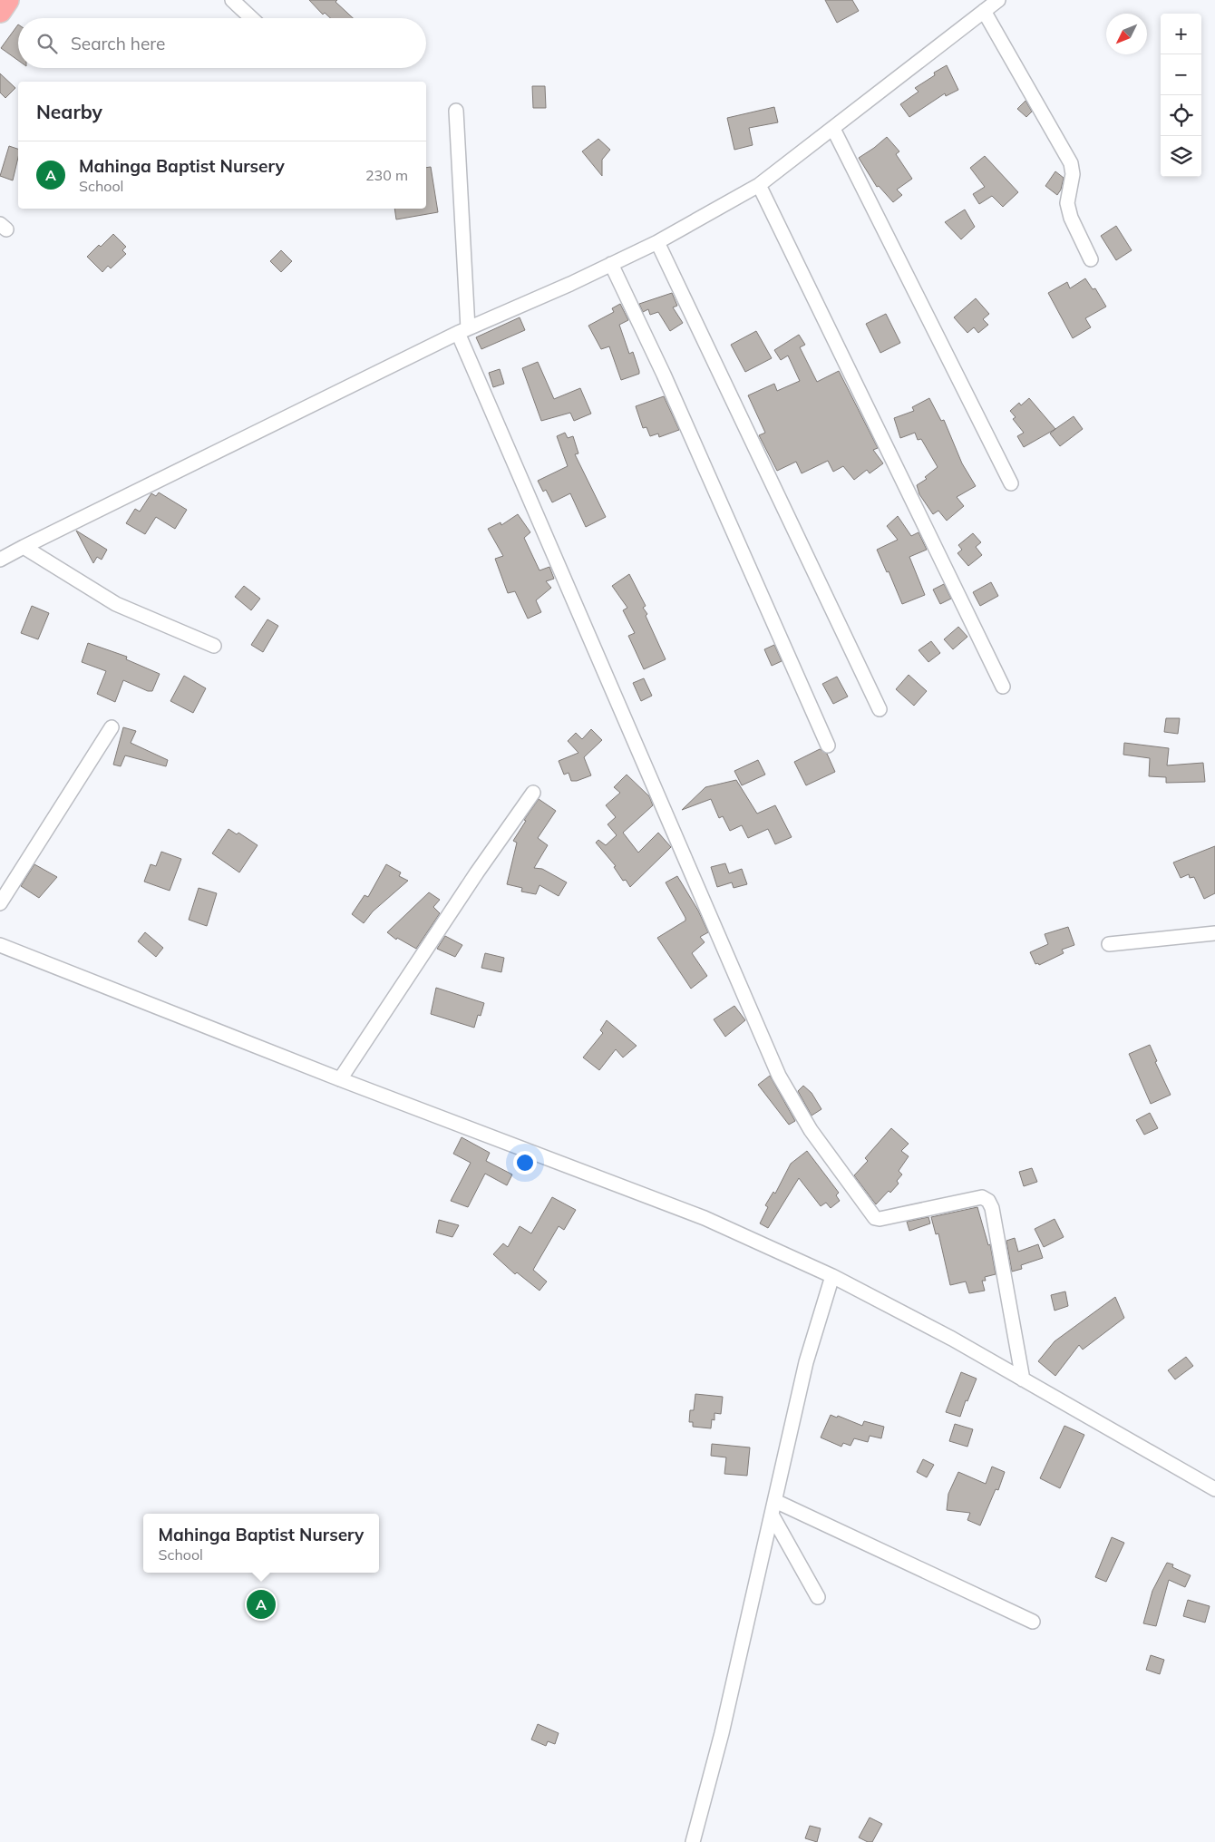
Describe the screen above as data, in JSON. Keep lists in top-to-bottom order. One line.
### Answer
{"north":"bottom left","page":{"map_buttons":["+","−"],"search":"Search here","heading":"Nearby","list":[{"mark":"A","name":"Mahinga Baptist Nursery","note":"School","value":"230 m"}],"popup":["Mahinga Baptist Nursery","School"],"pins":"A"}}
